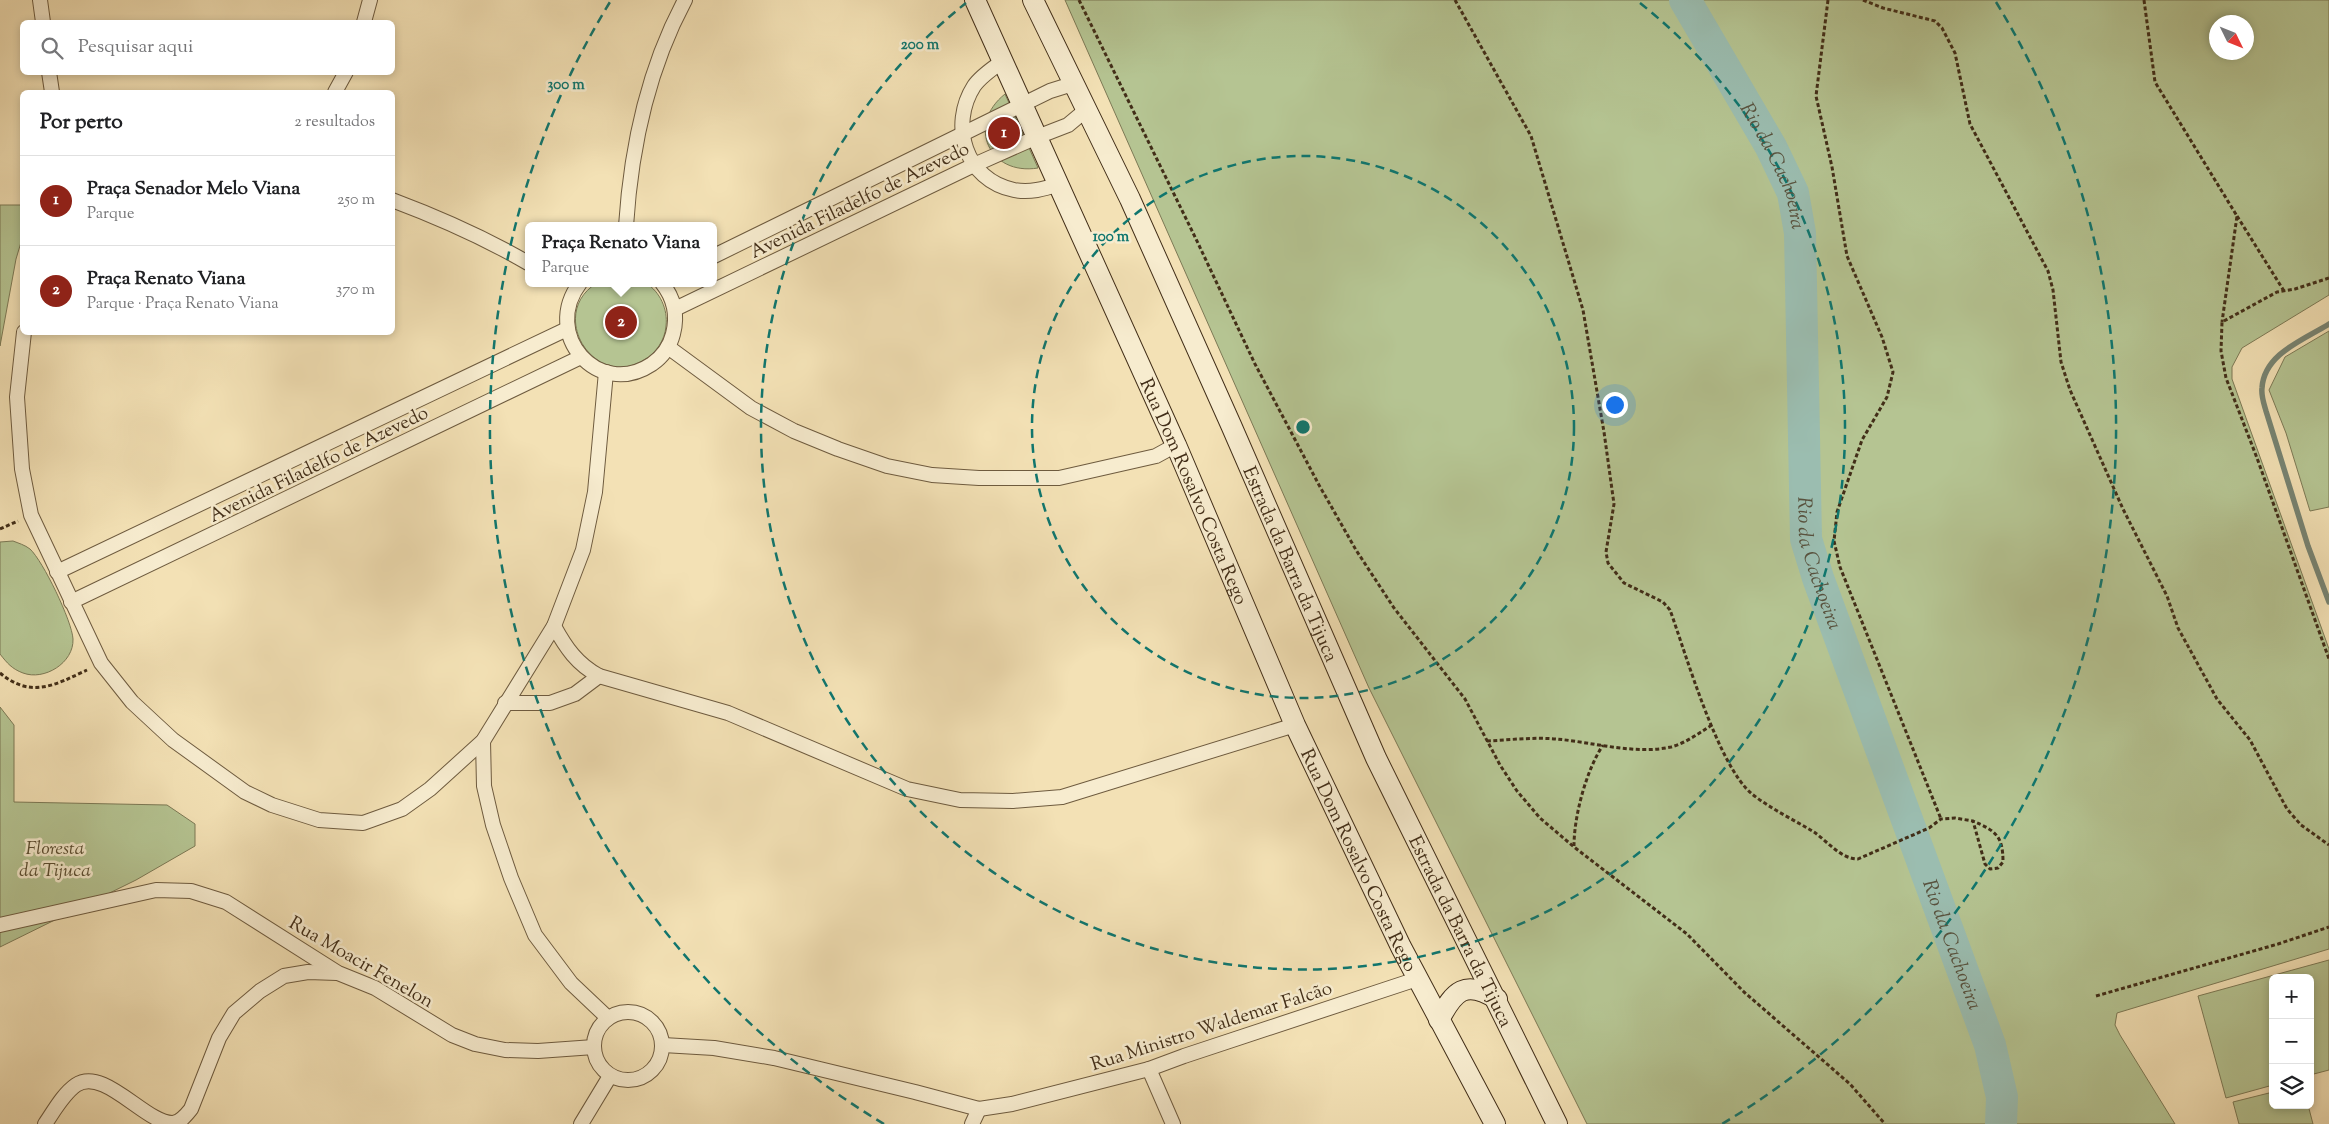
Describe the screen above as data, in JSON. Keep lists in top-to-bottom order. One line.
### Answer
{"streets":{"main road":["Rua Dom Rosalvo Costa Rego","Estrada da Barra da Tijuca"],"street":["Avenida Filadelfo de Azevedo","Rua Moacir Fenelon","Rua Ministro Waldemar Falcão"]},"crossings":[["Avenida Filadelfo de Azevedo","Rua Dom Rosalvo Costa Rego"],["Avenida Filadelfo de Azevedo","Estrada da Barra da Tijuca"],["Rua Dom Rosalvo Costa Rego","Rua Ministro Waldemar Falcão"],["Rua Moacir Fenelon","Rua Ministro Waldemar Falcão"]],"water":["Rio da Cachoeira"],"parks":["Floresta da Tijuca"],"north":"bottom right","page":{"search":"Pesquisar aqui","heading":["Por perto","2 resultados"],"pins":["1","2"],"list":[{"mark":"1","name":"Praça Senador Melo Viana","note":"Parque","value":"250 m"},{"mark":"2","name":"Praça Renato Viana","note":"Parque · Praça Renato Viana","value":"370 m"}],"popup":["Praça Renato Viana","Parque"],"map_buttons":["+","−"]},"rings":["200 m","300 m","100 m"]}
